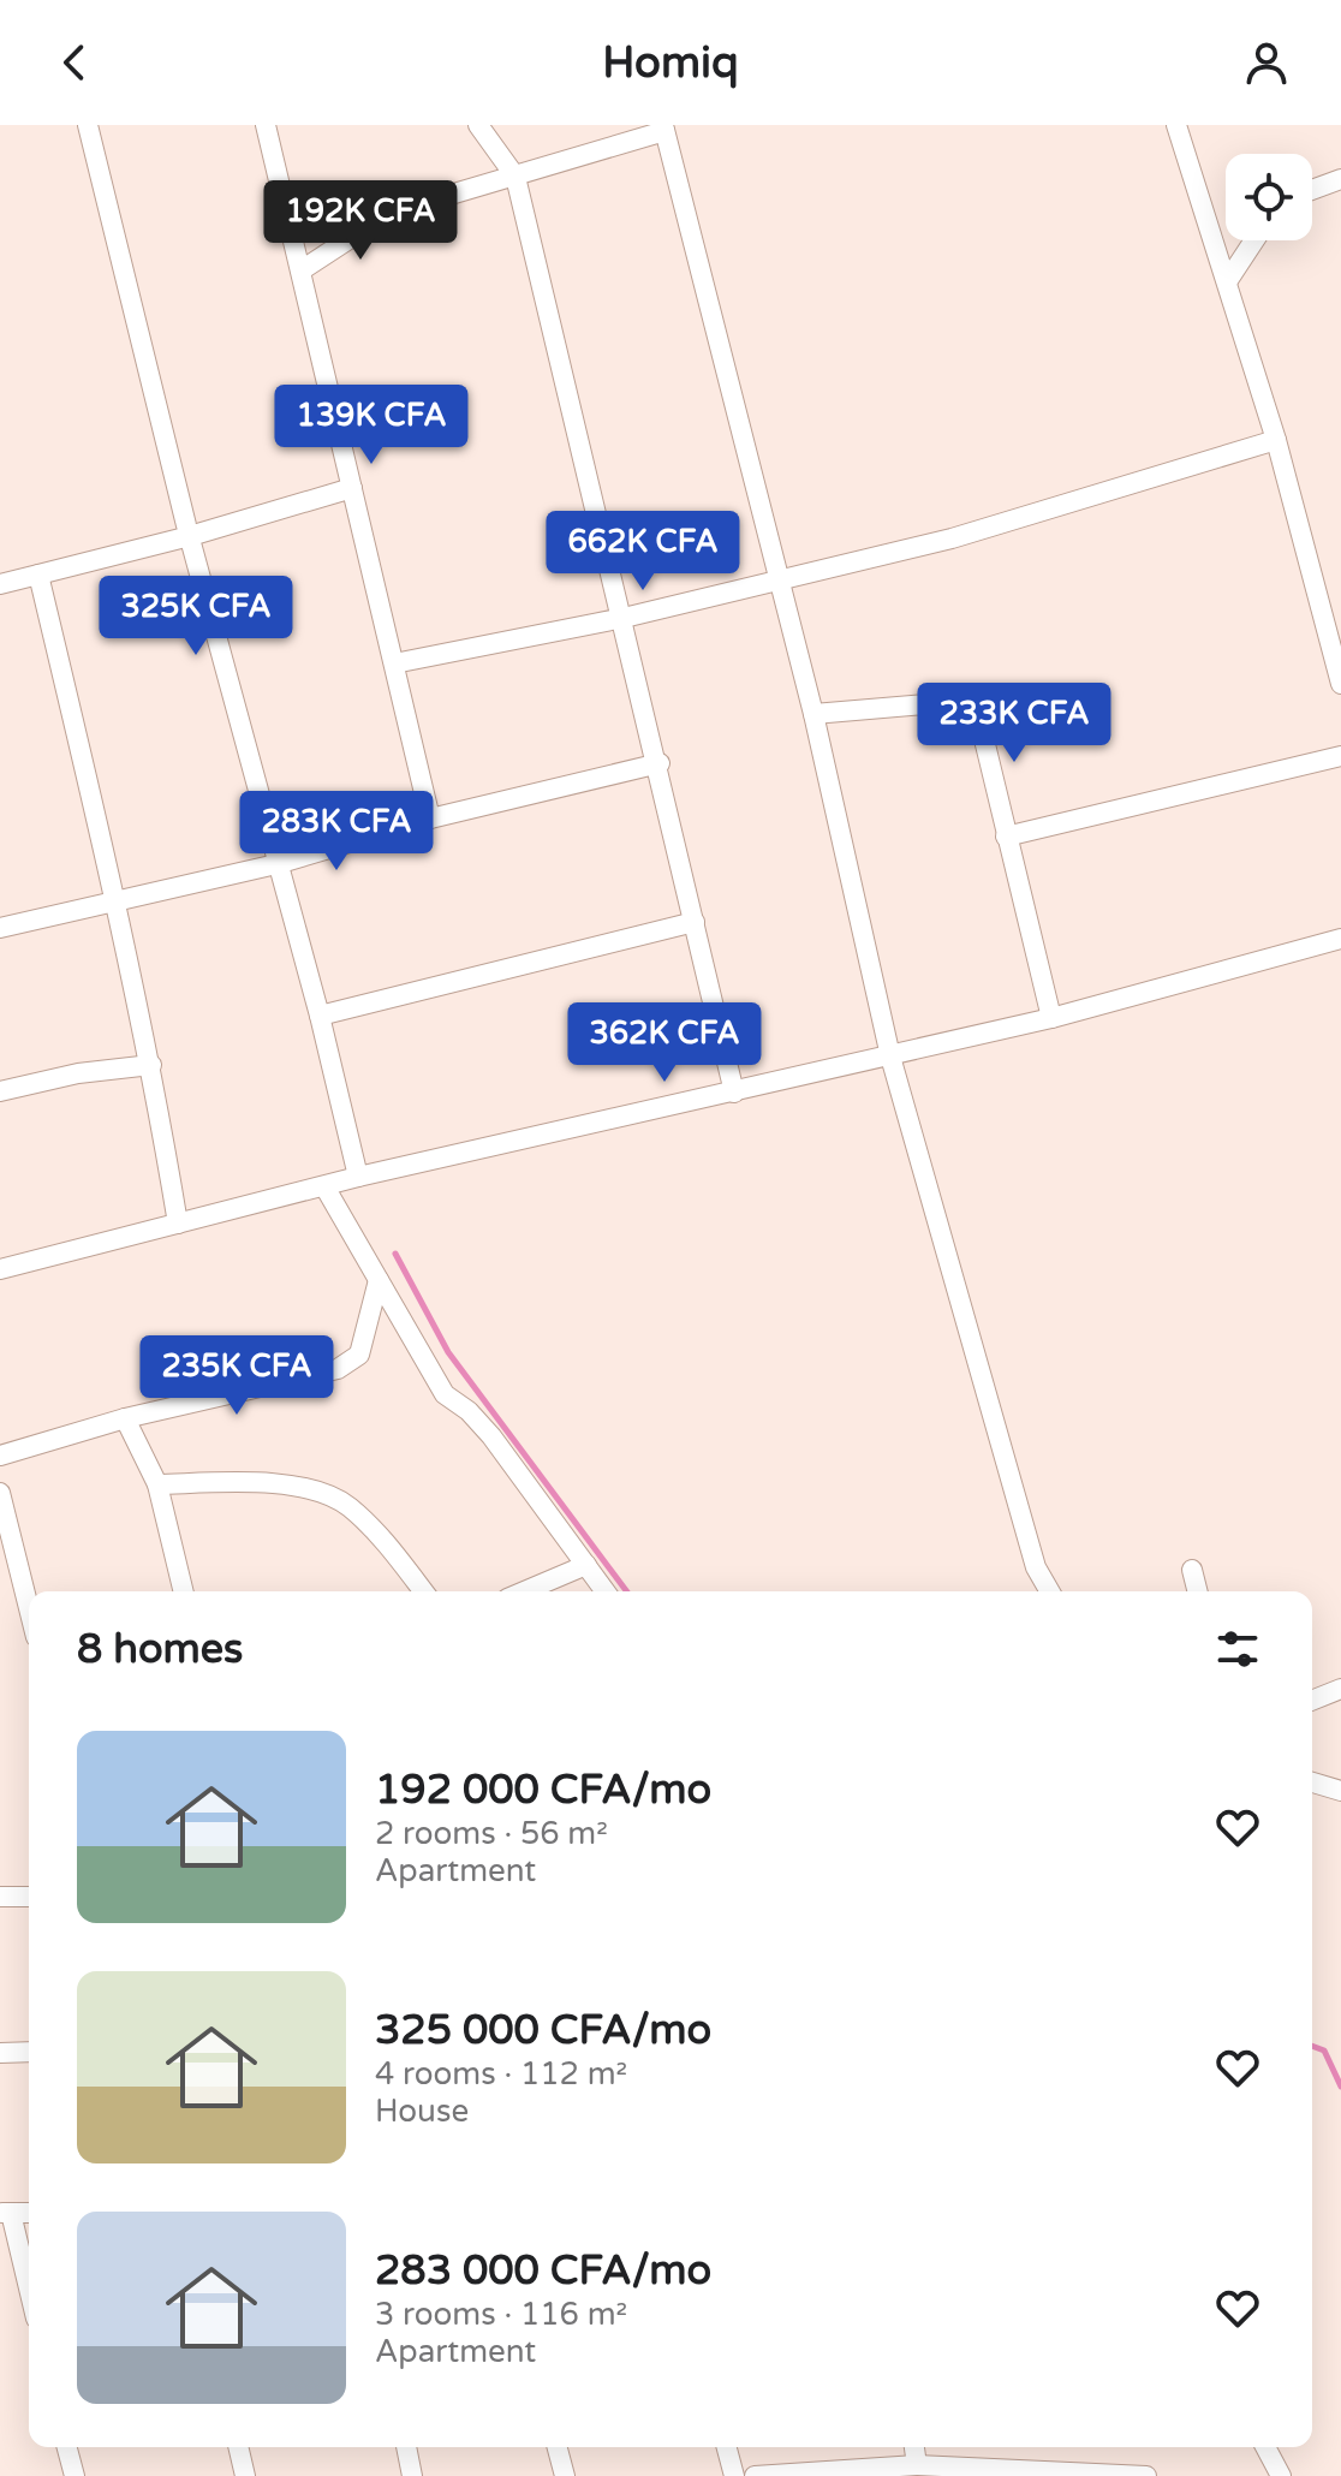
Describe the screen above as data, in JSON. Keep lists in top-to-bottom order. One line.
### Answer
{"page":{"header":"Homiq","price":["192K CFA","139K CFA","662K CFA","325K CFA","233K CFA","283K CFA","362K CFA","235K CFA"],"heading":"8 homes","list":[{"name":"192 000 CFA/mo","note":"2 rooms · 56 m² · Apartment"},{"name":"325 000 CFA/mo","note":"4 rooms · 112 m² · House"},{"name":"283 000 CFA/mo","note":"3 rooms · 116 m² · Apartment"}]}}
